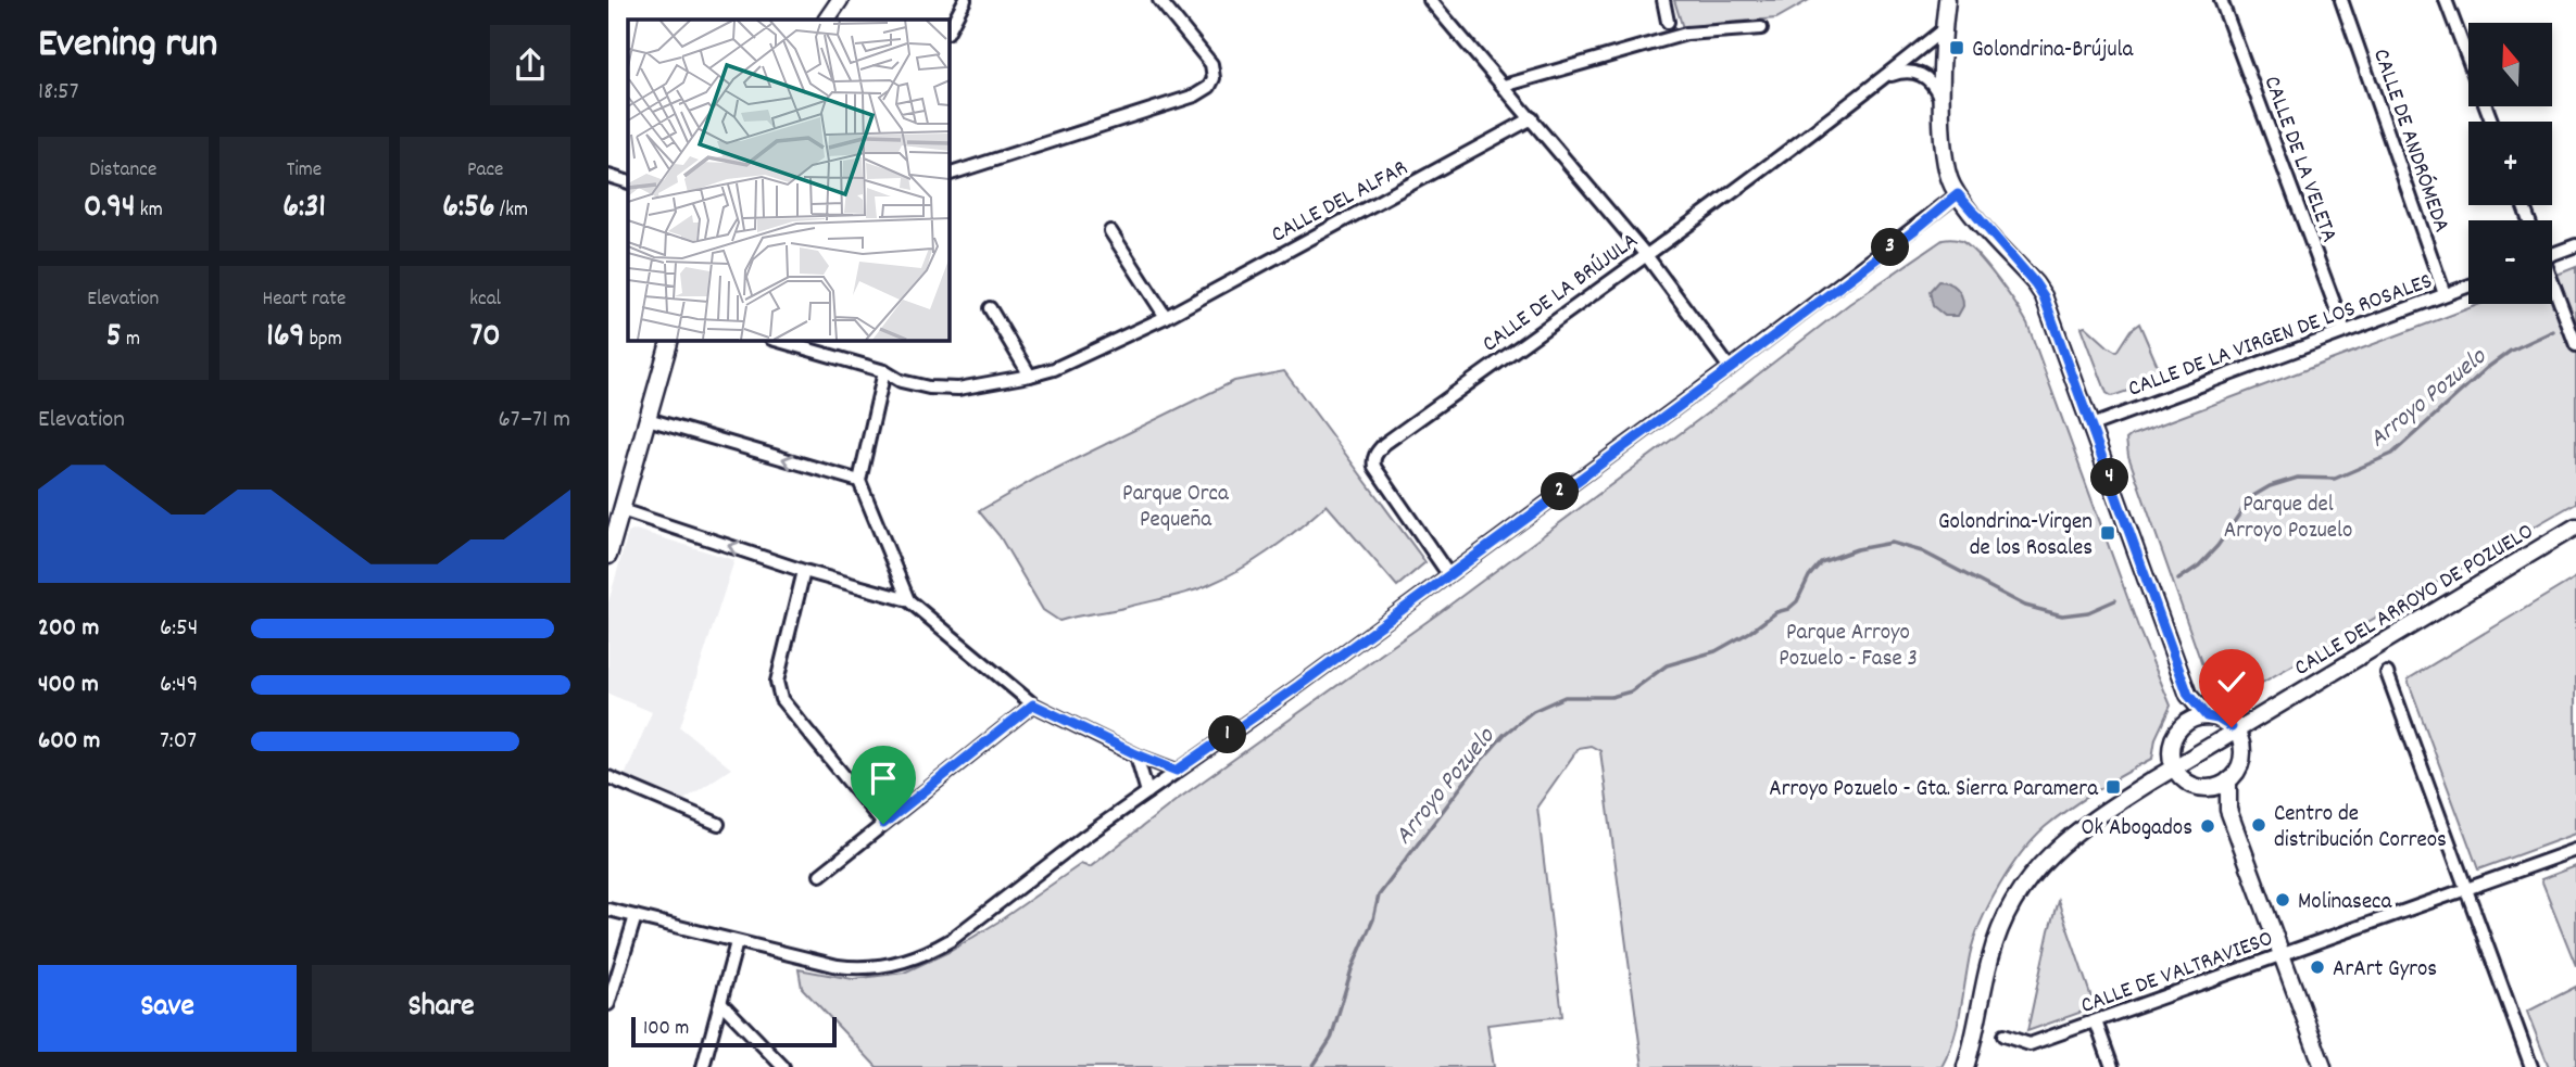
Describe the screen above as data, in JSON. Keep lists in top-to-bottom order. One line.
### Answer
{"streets":{"street":["CALLE DE ANDRÓMEDA","CALLE DE LA VELETA","CALLE DEL ALFAR","CALLE DE LA BRÚJULA","CALLE DE LA VIRGEN DE LOS ROSALES","CALLE DEL ARROYO DE POZUELO","CALLE DE VALTRAVIESO"]},"crossings":[["CALLE DE ANDRÓMEDA","CALLE DE LA VIRGEN DE LOS ROSALES"],["CALLE DE LA VELETA","CALLE DE LA VIRGEN DE LOS ROSALES"]],"water":["Arroyo Pozuelo"],"parks":["Parque Orca Pequeña","Parque del Arroyo Pozuelo","Parque Arroyo Pozuelo - Fase 3"],"places":{"transit":["Golondrina-Brújula","Golondrina-Virgen de los Rosales","Arroyo Pozuelo - Gta. Sierra Paramera"],"other":["Centro de distribución Correos","Ok Abogados","Molinaseca","ArArt Gyros"]},"scale_bar":"100 m","north":"top","page":{"heading":["Evening run","18:57"],"map_buttons":["+","−"],"stats":[["Distance","0.94 km"],["Time","6:31"],["Pace","6:56 /km"],["Elevation","5 m"],["Heart rate","169 bpm"],["kcal","70"]],"pins":["3","4","2","1"],"chart":["Elevation","67–71 m"],"list":[{"name":"200 m","note":"6:54"},{"name":"400 m","note":"6:49"},{"name":"600 m","note":"7:07"}],"buttons":["Save","Share"],"scale":"100 m"}}
